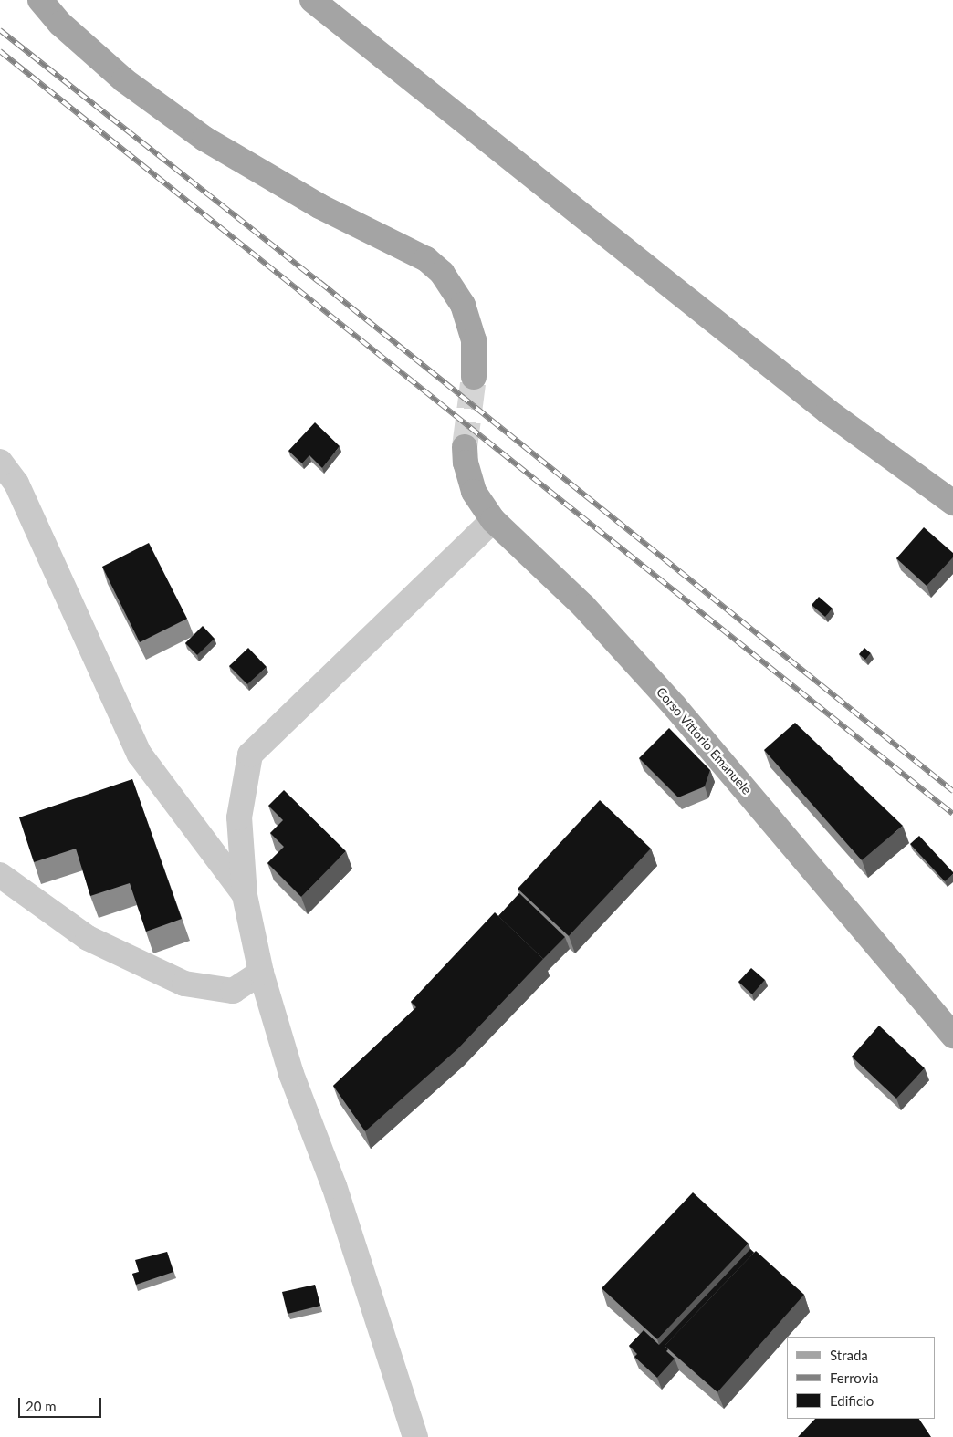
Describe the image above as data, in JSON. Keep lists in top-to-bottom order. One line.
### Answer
{"streets":{"main road":["Corso Vittorio Emanuele"]},"legend":["Strada","Ferrovia","Edificio"],"scale_bar":"20 m"}
